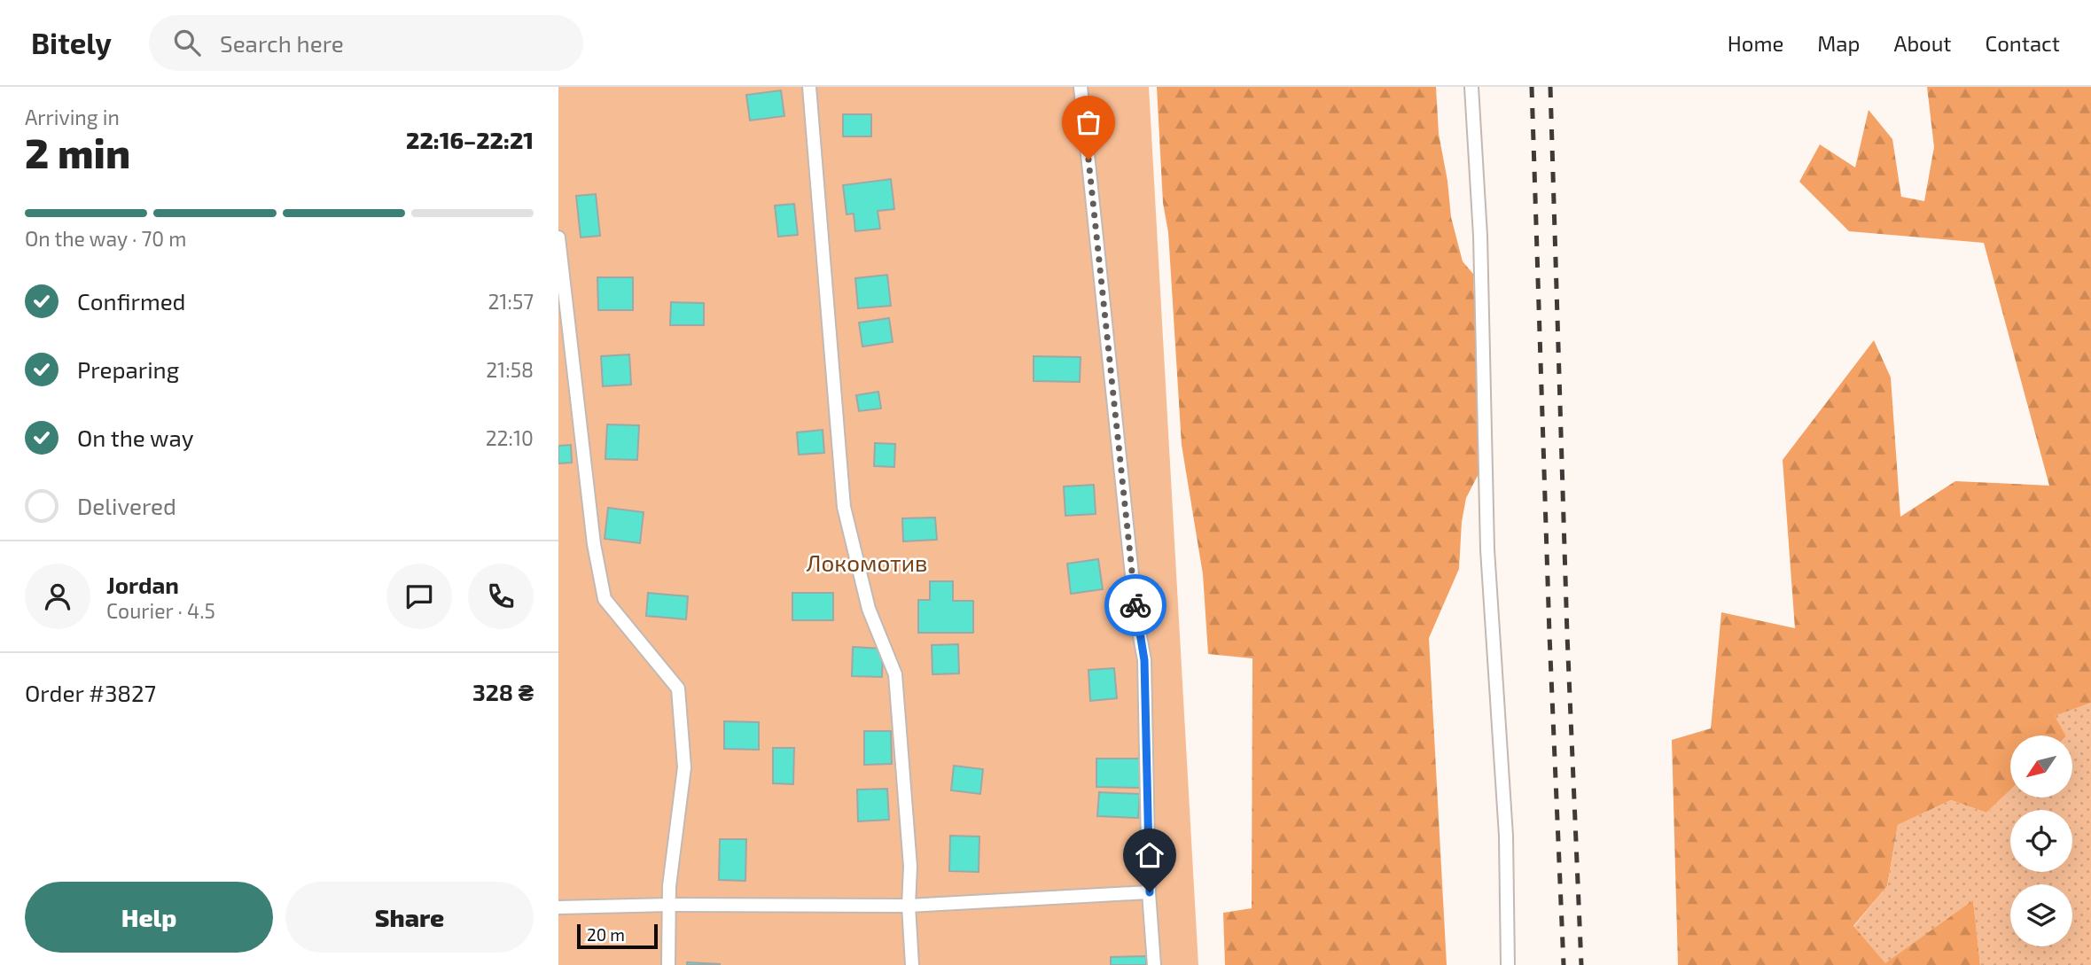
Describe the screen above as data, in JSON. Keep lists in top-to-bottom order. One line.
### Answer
{"parks":["Локомотив"],"scale_bar":"20 m","north":"bottom left","page":{"header":"Bitely","search":"Search here","nav":["Home","Map","About","Contact"],"heading":["2 min","Arriving in","22:16–22:21"],"panel":["Jordan","Courier · 4.5","Order #3827","328 ₴"],"bar":"On the way · 70 m","list":[["Confirmed","21:57"],["Preparing","21:58"],["On the way","22:10"],"Delivered"],"buttons":["Help","Share"],"scale":"20 m"}}
